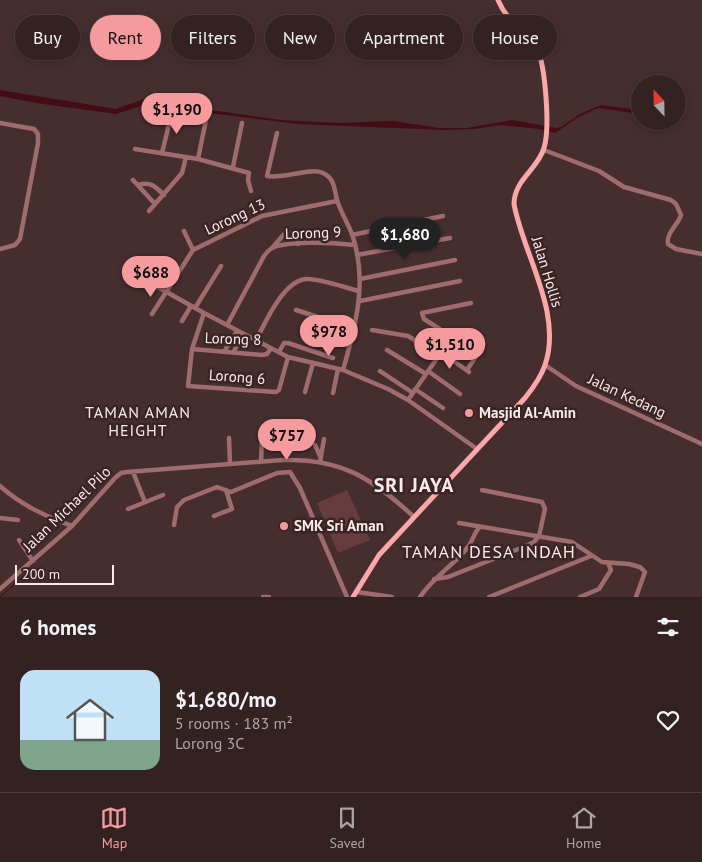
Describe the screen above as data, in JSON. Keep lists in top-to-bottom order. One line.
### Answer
{"streets":{"main road":["Jalan Hollis"],"street":["Lorong 13","Lorong 9","Lorong 8","Lorong 6","Jalan Kedang","Jalan Michael Pilo"]},"crossings":[["Jalan Hollis","Jalan Kedang"],["Jalan Hollis","Jalan Michael Pilo"],["Lorong 8","Lorong 6"]],"districts":["TAMAN AMAN HEIGHT","SRI JAYA","TAMAN DESA INDAH"],"places":["Masjid Al-Amin","SMK Sri Aman"],"scale_bar":"200 m","north":"top","page":{"chip":["Buy","Rent","Filters","New","Apartment","House"],"price":["$1,190","$1,680","$688","$978","$1,510","$757"],"scale":"200 m","heading":"6 homes","list":[{"name":"$1,680/mo","note":"5 rooms · 183 m² · Lorong 3C"}],"tabs":["Map","Saved","Home"]}}
